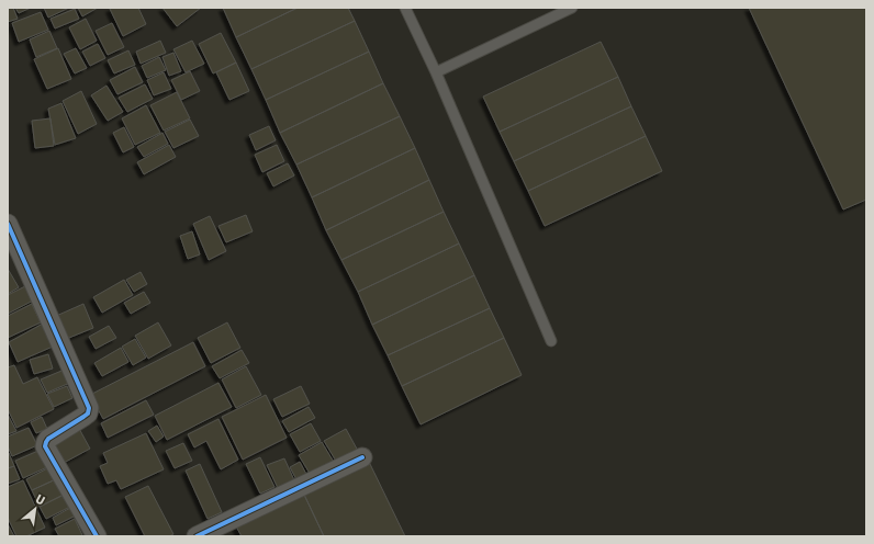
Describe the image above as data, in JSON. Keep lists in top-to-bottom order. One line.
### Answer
{"north":"top right"}
